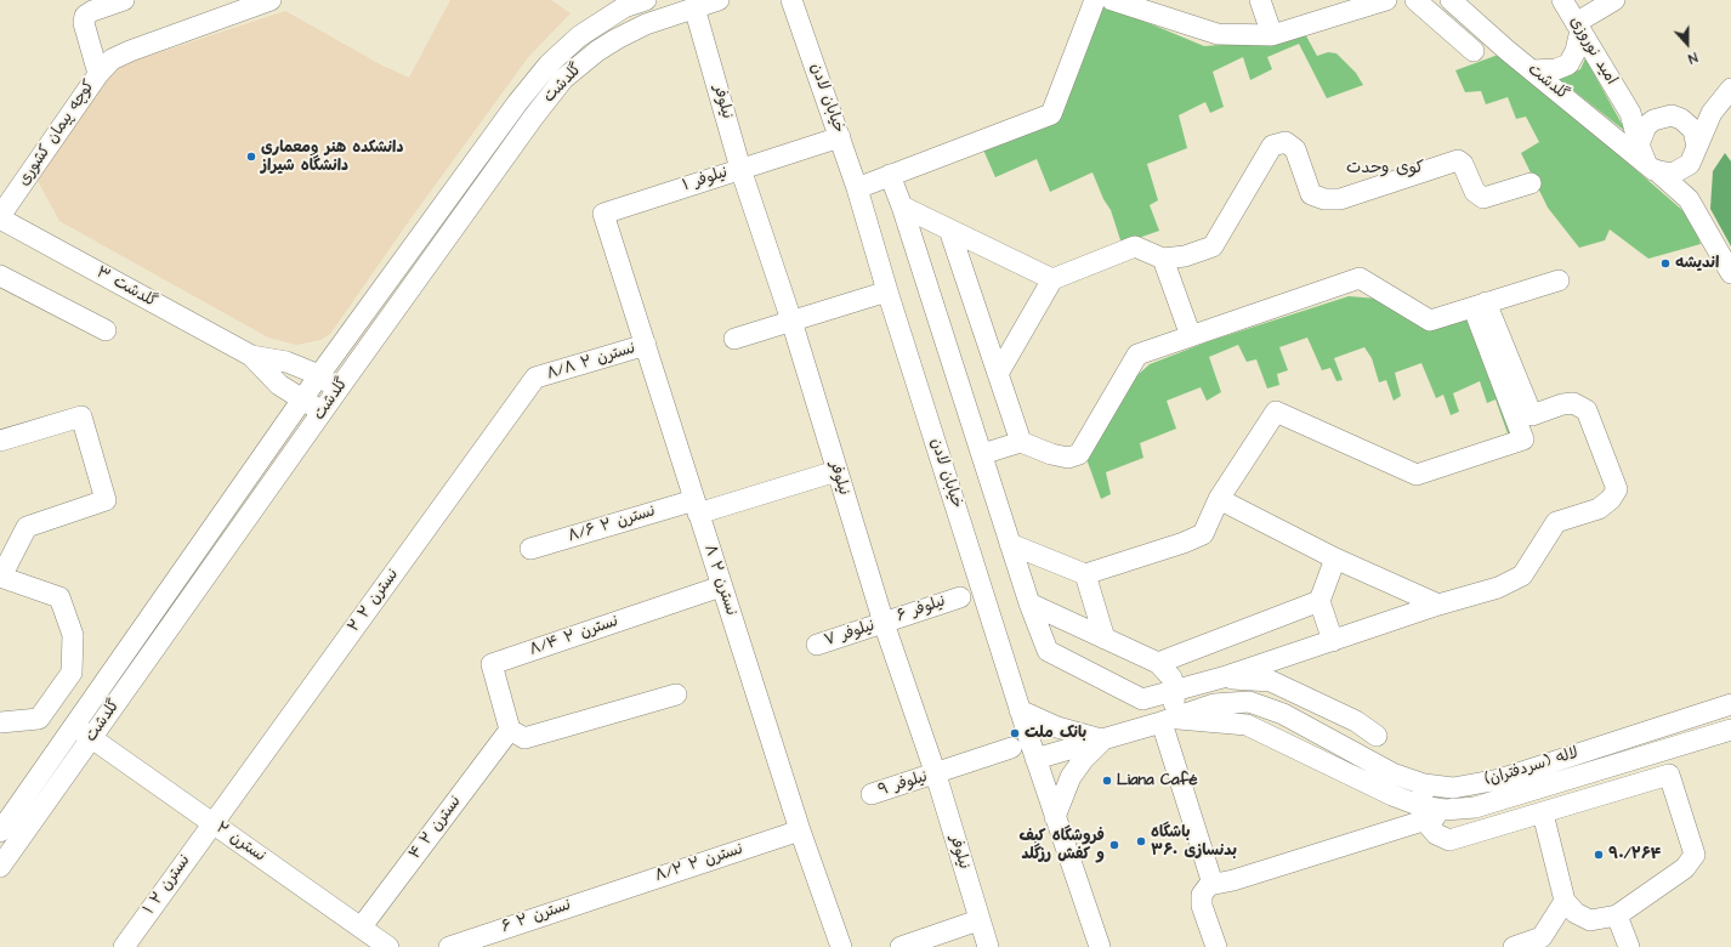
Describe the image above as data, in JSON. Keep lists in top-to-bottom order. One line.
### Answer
{"streets":{"street":["امید نوروزی","گلدشت","خیابان لادن","نیلوفر","کوچه پیمان کشوری","۱ نیلوفر","گلدشت ۳","۸/۸ نسترن ۲","۸/۶ نسترن ۲","۸ نسترن ۲","۲ نسترن ۲","۶ نیلوفر","۷ نیلوفر","۸/۴ نسترن ۲","لاله (سردفتران)","۹ نیلوفر","۴ نسترن ۲","نسترن ۲","۸/۲ نسترن ۲","۱ نسترن ۲","۶ نسترن ۲"]},"crossings":[["امید نوروزی","گلدشت"],["گلدشت","نیلوفر"],["گلدشت","نسترن ۲"],["خیابان لادن","۱ نیلوفر"],["خیابان لادن","لاله (سردفتران)"],["نیلوفر","۱ نیلوفر"],["نیلوفر","۸/۶ نسترن ۲"],["نیلوفر","۶ نیلوفر"],["نیلوفر","۷ نیلوفر"],["نیلوفر","۹ نیلوفر"],["کوچه پیمان کشوری","گلدشت ۳"],["۱ نیلوفر","۸ نسترن ۲"],["۸/۸ نسترن ۲","۸ نسترن ۲"],["۸/۸ نسترن ۲","۲ نسترن ۲"],["۸/۶ نسترن ۲","۸ نسترن ۲"],["۸ نسترن ۲","۸/۴ نسترن ۲"],["۸ نسترن ۲","۸/۲ نسترن ۲"],["۲ نسترن ۲","نسترن ۲"],["۲ نسترن ۲","۱ نسترن ۲"],["۶ نیلوفر","۷ نیلوفر"],["۸/۴ نسترن ۲","۴ نسترن ۲"],["۴ نسترن ۲","نسترن ۲"],["نسترن ۲","۱ نسترن ۲"],["۸/۲ نسترن ۲","۶ نسترن ۲"]],"districts":["کوی وحدت"],"places":["دانشکده هنر‌ ومعماری دانشگاه شیراز","اندیشه","بانک ملت","Liana Café","باشگاه بدنسازی ۳۶۰","فروشگاه کیف و کفش رزگلد","۹۰/۲۶۴"],"north":"bottom"}
